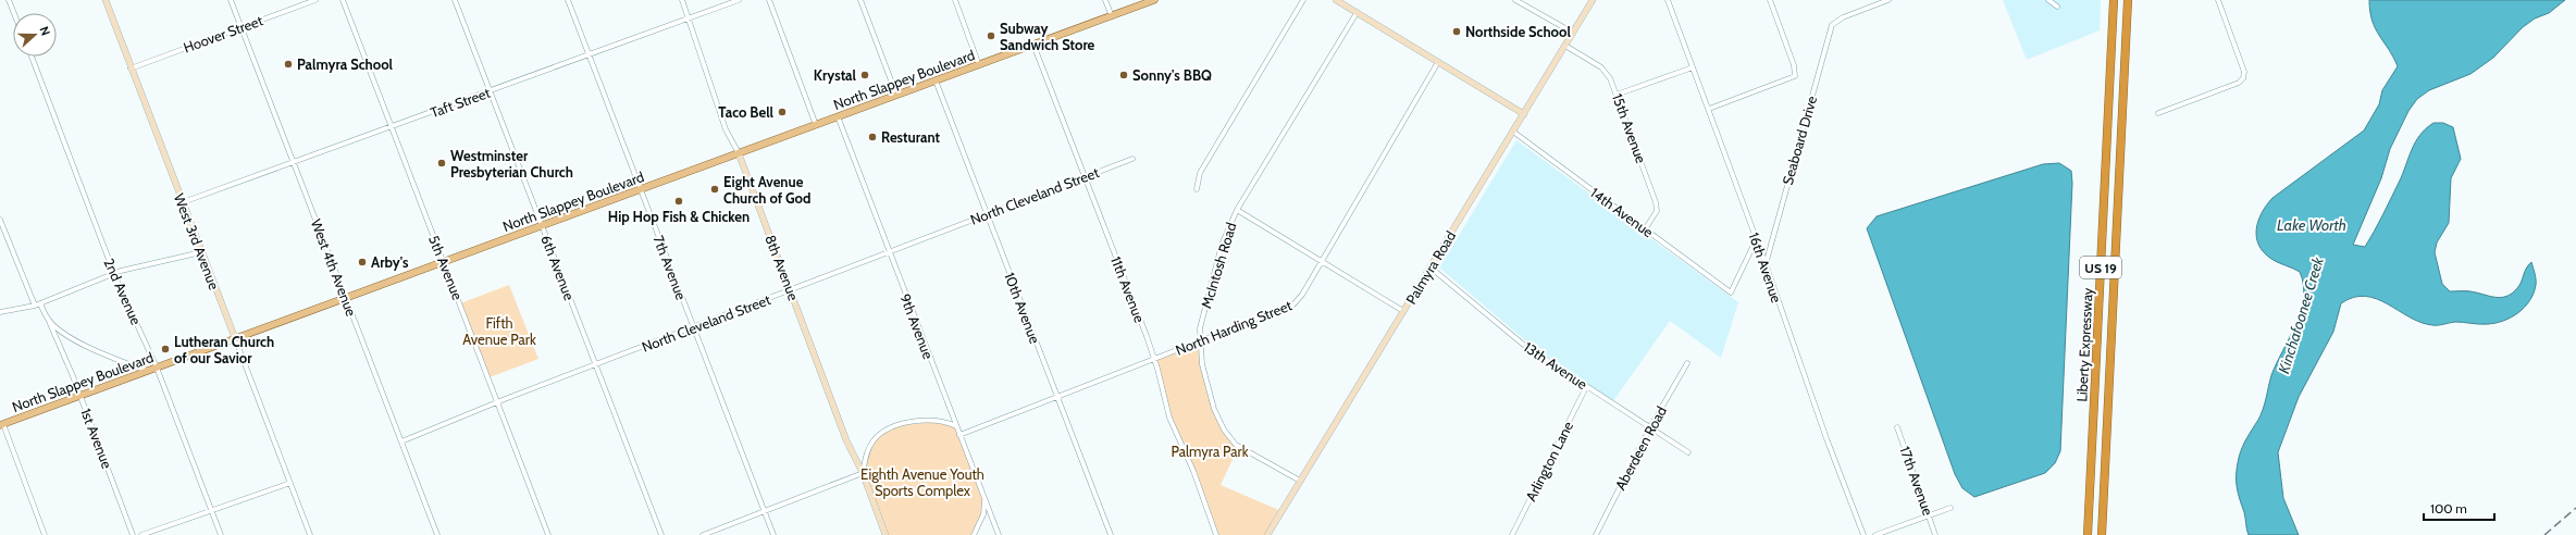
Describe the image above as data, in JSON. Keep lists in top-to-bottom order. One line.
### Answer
{"streets":{"highway":["US 19","Liberty Expressway"],"main road":["North Slappey Boulevard"],"street":["Hoover Street","Taft Street","15th Avenue","Seaboard Drive","North Cleveland Street","14th Avenue","West 3rd Avenue","McIntosh Road","West 4th Avenue","5th Avenue","6th Avenue","7th Avenue","8th Avenue","Palmyra Road","16th Avenue","11th Avenue","2nd Avenue","10th Avenue","9th Avenue","North Harding Street","13th Avenue","1st Avenue","Aberdeen Road","Arlington Lane","17th Avenue"]},"crossings":[["Hoover Street","West 3rd Avenue"],["Hoover Street","West 4th Avenue"],["North Slappey Boulevard","West 3rd Avenue"],["North Slappey Boulevard","West 4th Avenue"],["North Slappey Boulevard","5th Avenue"],["North Slappey Boulevard","6th Avenue"],["North Slappey Boulevard","7th Avenue"],["North Slappey Boulevard","8th Avenue"],["North Slappey Boulevard","11th Avenue"],["North Slappey Boulevard","2nd Avenue"],["North Slappey Boulevard","10th Avenue"],["North Slappey Boulevard","9th Avenue"],["North Slappey Boulevard","1st Avenue"],["Taft Street","West 3rd Avenue"],["Taft Street","West 4th Avenue"],["Taft Street","5th Avenue"],["Taft Street","6th Avenue"],["Taft Street","7th Avenue"],["Taft Street","8th Avenue"],["15th Avenue","14th Avenue"],["15th Avenue","Palmyra Road"],["Seaboard Drive","16th Avenue"],["North Cleveland Street","West 4th Avenue"],["North Cleveland Street","5th Avenue"],["North Cleveland Street","6th Avenue"],["North Cleveland Street","7th Avenue"],["North Cleveland Street","8th Avenue"],["North Cleveland Street","11th Avenue"],["North Cleveland Street","10th Avenue"],["North Cleveland Street","9th Avenue"],["14th Avenue","Palmyra Road"],["14th Avenue","16th Avenue"],["McIntosh Road","Palmyra Road"],["McIntosh Road","North Harding Street"],["Palmyra Road","13th Avenue"],["11th Avenue","North Harding Street"],["10th Avenue","North Harding Street"],["9th Avenue","North Harding Street"],["13th Avenue","Aberdeen Road"],["13th Avenue","Arlington Lane"]],"water":["Lake Worth","Kinchafoonee Creek"],"parks":["Fifth Avenue Park","Palmyra Park","Eighth Avenue Youth Sports Complex"],"places":["Northside School","Subway Sandwich Store","Palmyra School","Krystal","Sonny's BBQ","Taco Bell","Resturant","Westminster Presbyterian Church","Eight Avenue Church of God","Hip Hop Fish & Chicken","Arby's","Lutheran Church of our Savior"],"scale_bar":"100 m","north":"right"}
